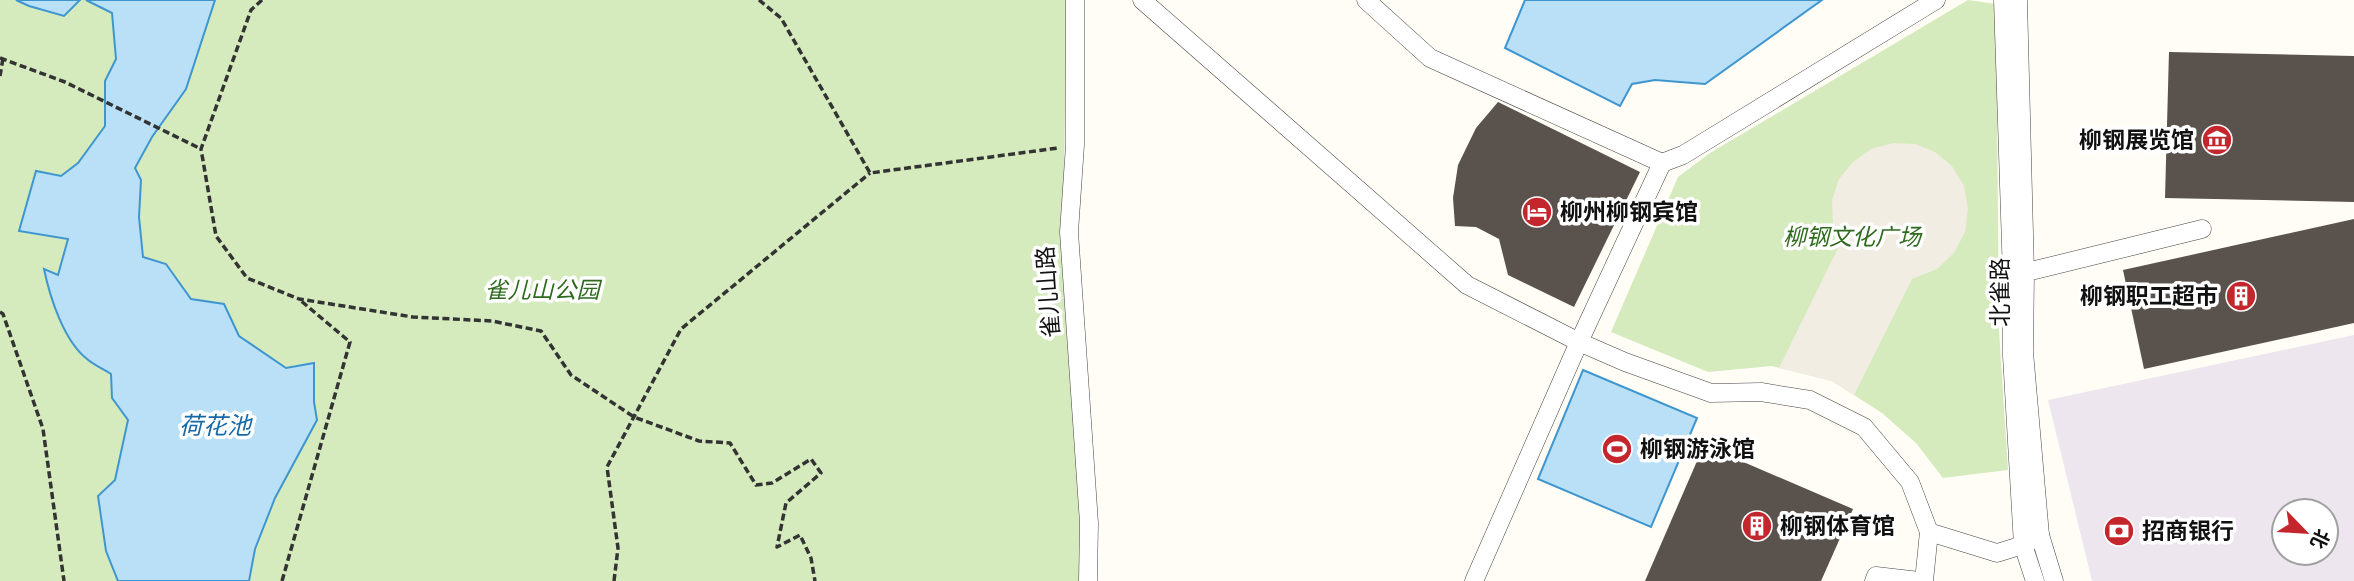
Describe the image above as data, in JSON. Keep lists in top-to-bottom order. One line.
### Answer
{"streets":{"street":["雀儿山路","北雀路"]},"water":["荷花池"],"parks":["柳钢文化广场","雀儿山公园"],"places":{"museum":["柳钢展览馆"],"hotel":["柳州柳钢宾馆"],"building":["柳钢职工超市","柳钢体育馆"],"sports":["柳钢游泳馆"],"bank":["招商银行"]},"north":"bottom right"}
